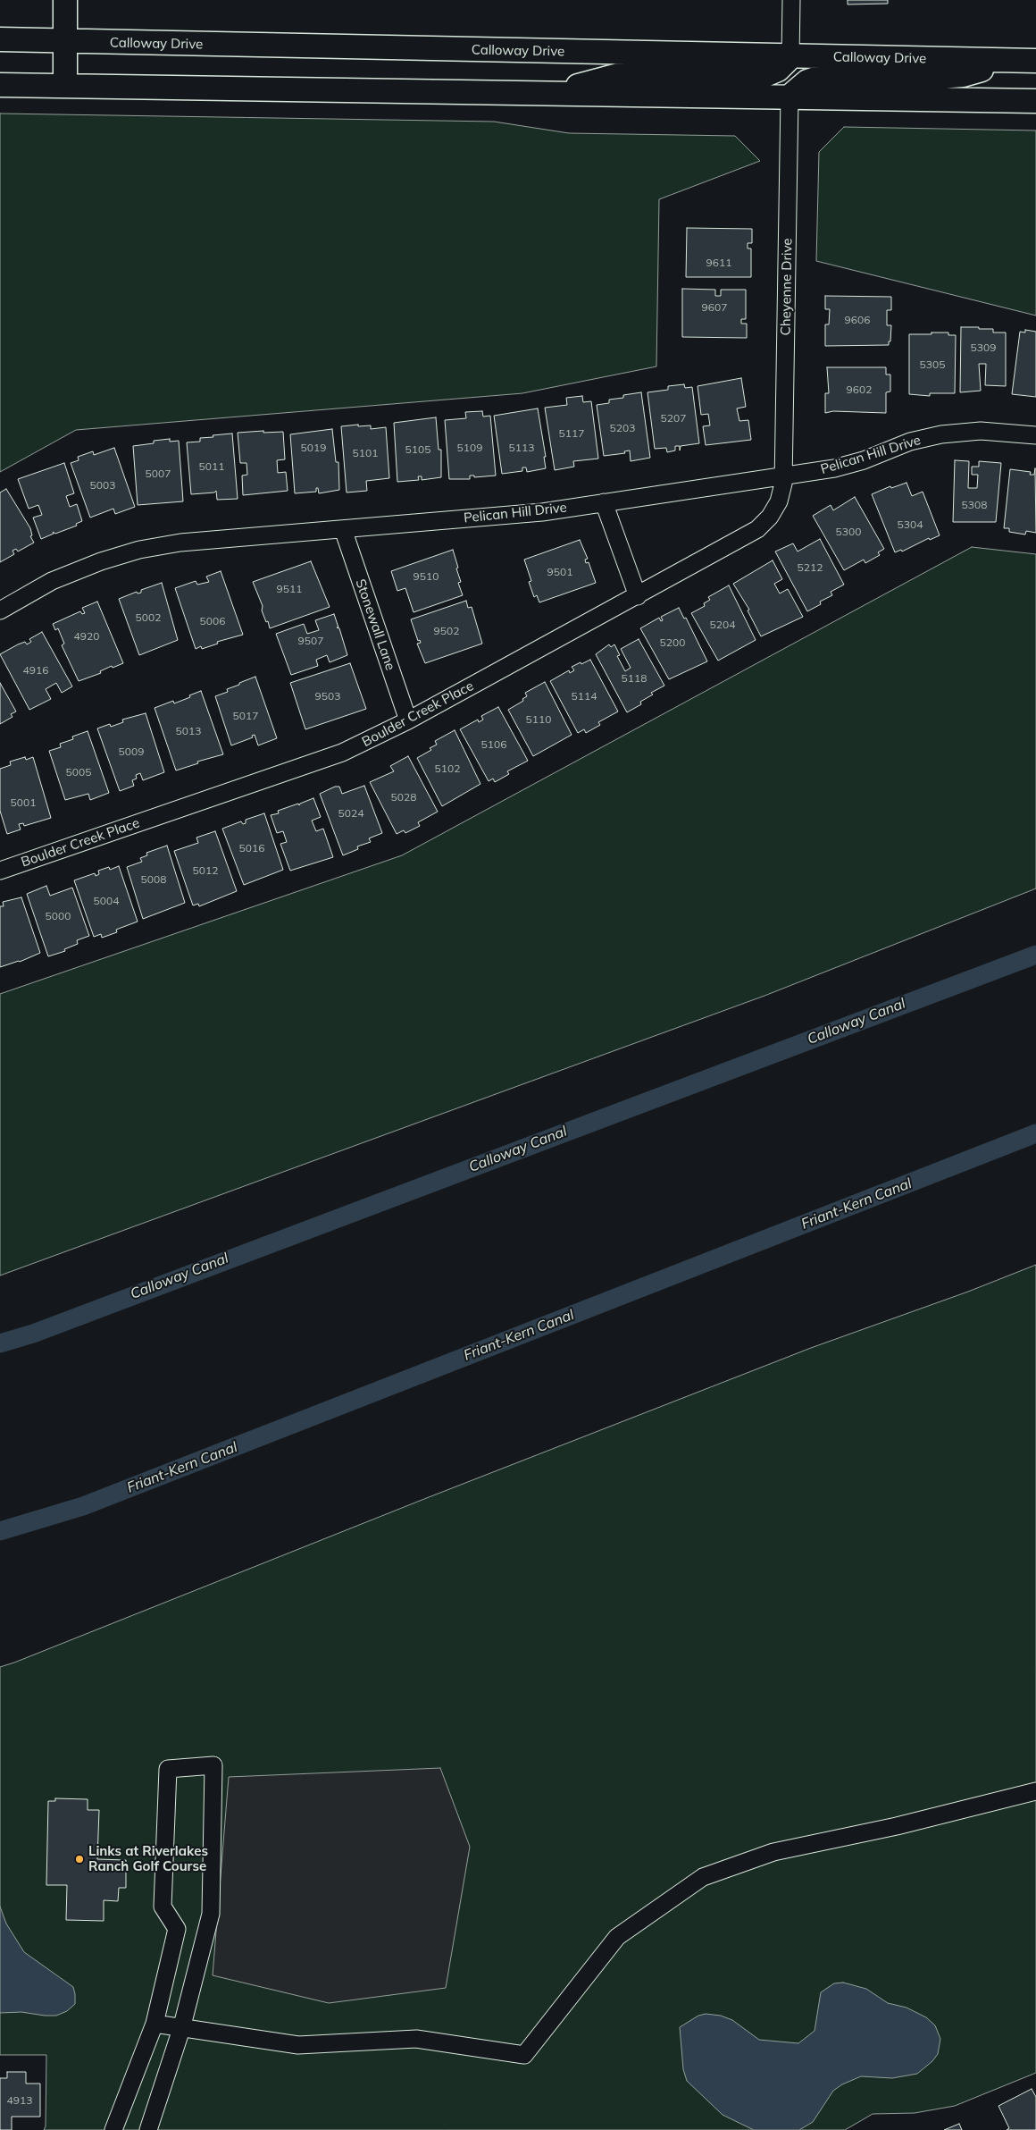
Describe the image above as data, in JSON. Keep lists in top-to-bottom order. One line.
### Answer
{"streets":{"main road":["Calloway Drive"],"street":["Cheyenne Drive","Pelican Hill Drive","Stonewall Lane","Boulder Creek Place"]},"crossings":[["Cheyenne Drive","Pelican Hill Drive"],["Cheyenne Drive","Boulder Creek Place"],["Pelican Hill Drive","Stonewall Lane"],["Pelican Hill Drive","Boulder Creek Place"],["Stonewall Lane","Boulder Creek Place"]],"water":["Calloway Canal","Friant-Kern Canal"],"places":["Links at Riverlakes Ranch Golf Course"],"house_numbers":["9611","9607","9606","5309","5305","9602","5207","5203","5117","5019","5109","5113","5105","5101","5011","5007","5003","5308","5304","5300","5212","9501","9510","9511","5002","5006","5204","9502","4920","9507","5200","4916","5118","9503","5114","5017","5110","5013","5106","5009","5102","5005","5028","5001","5024","5016","5012","5008","5004","5000","4913"]}
